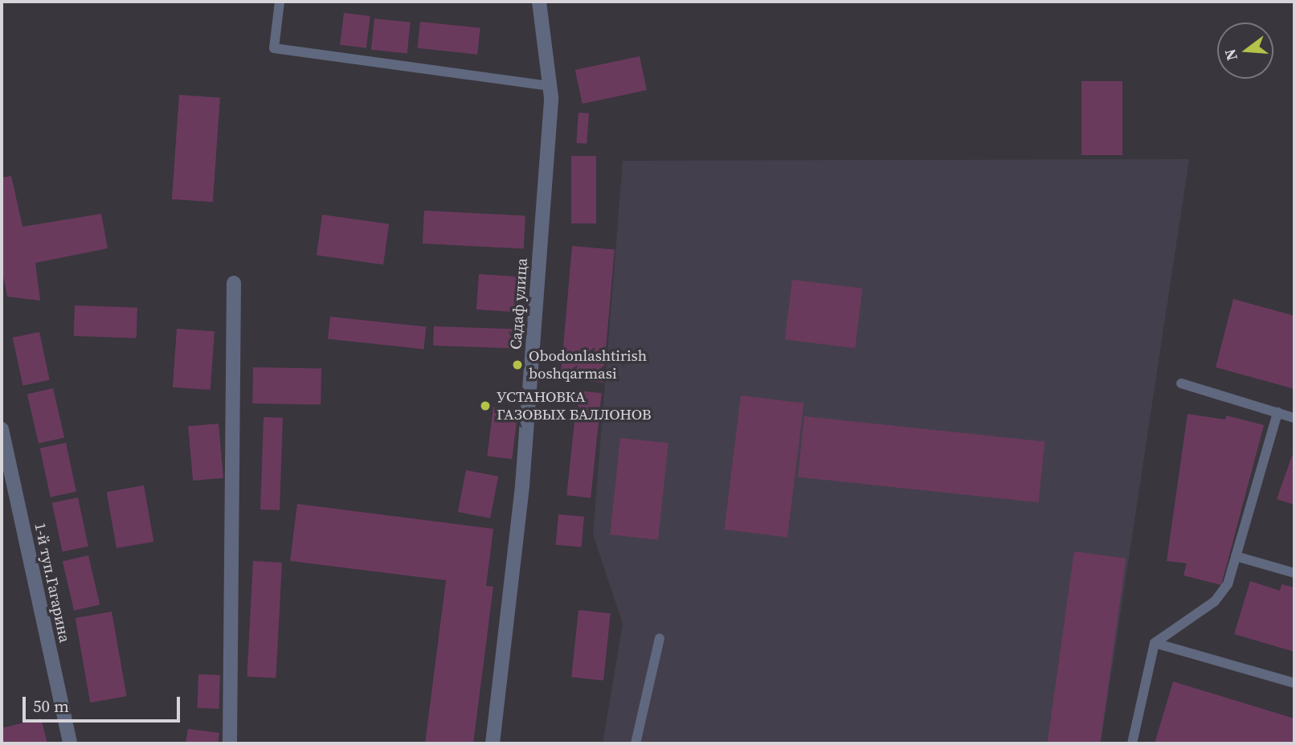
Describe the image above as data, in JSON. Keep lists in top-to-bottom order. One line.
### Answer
{"streets":{"street":["Садаф улица","1-й туп.Гагарина"]},"places":["Obodonlashtirish boshqarmasi","УСТАНОВКА ГАЗОВЫХ БАЛЛОНОВ"],"scale_bar":"50 m","north":"left"}
